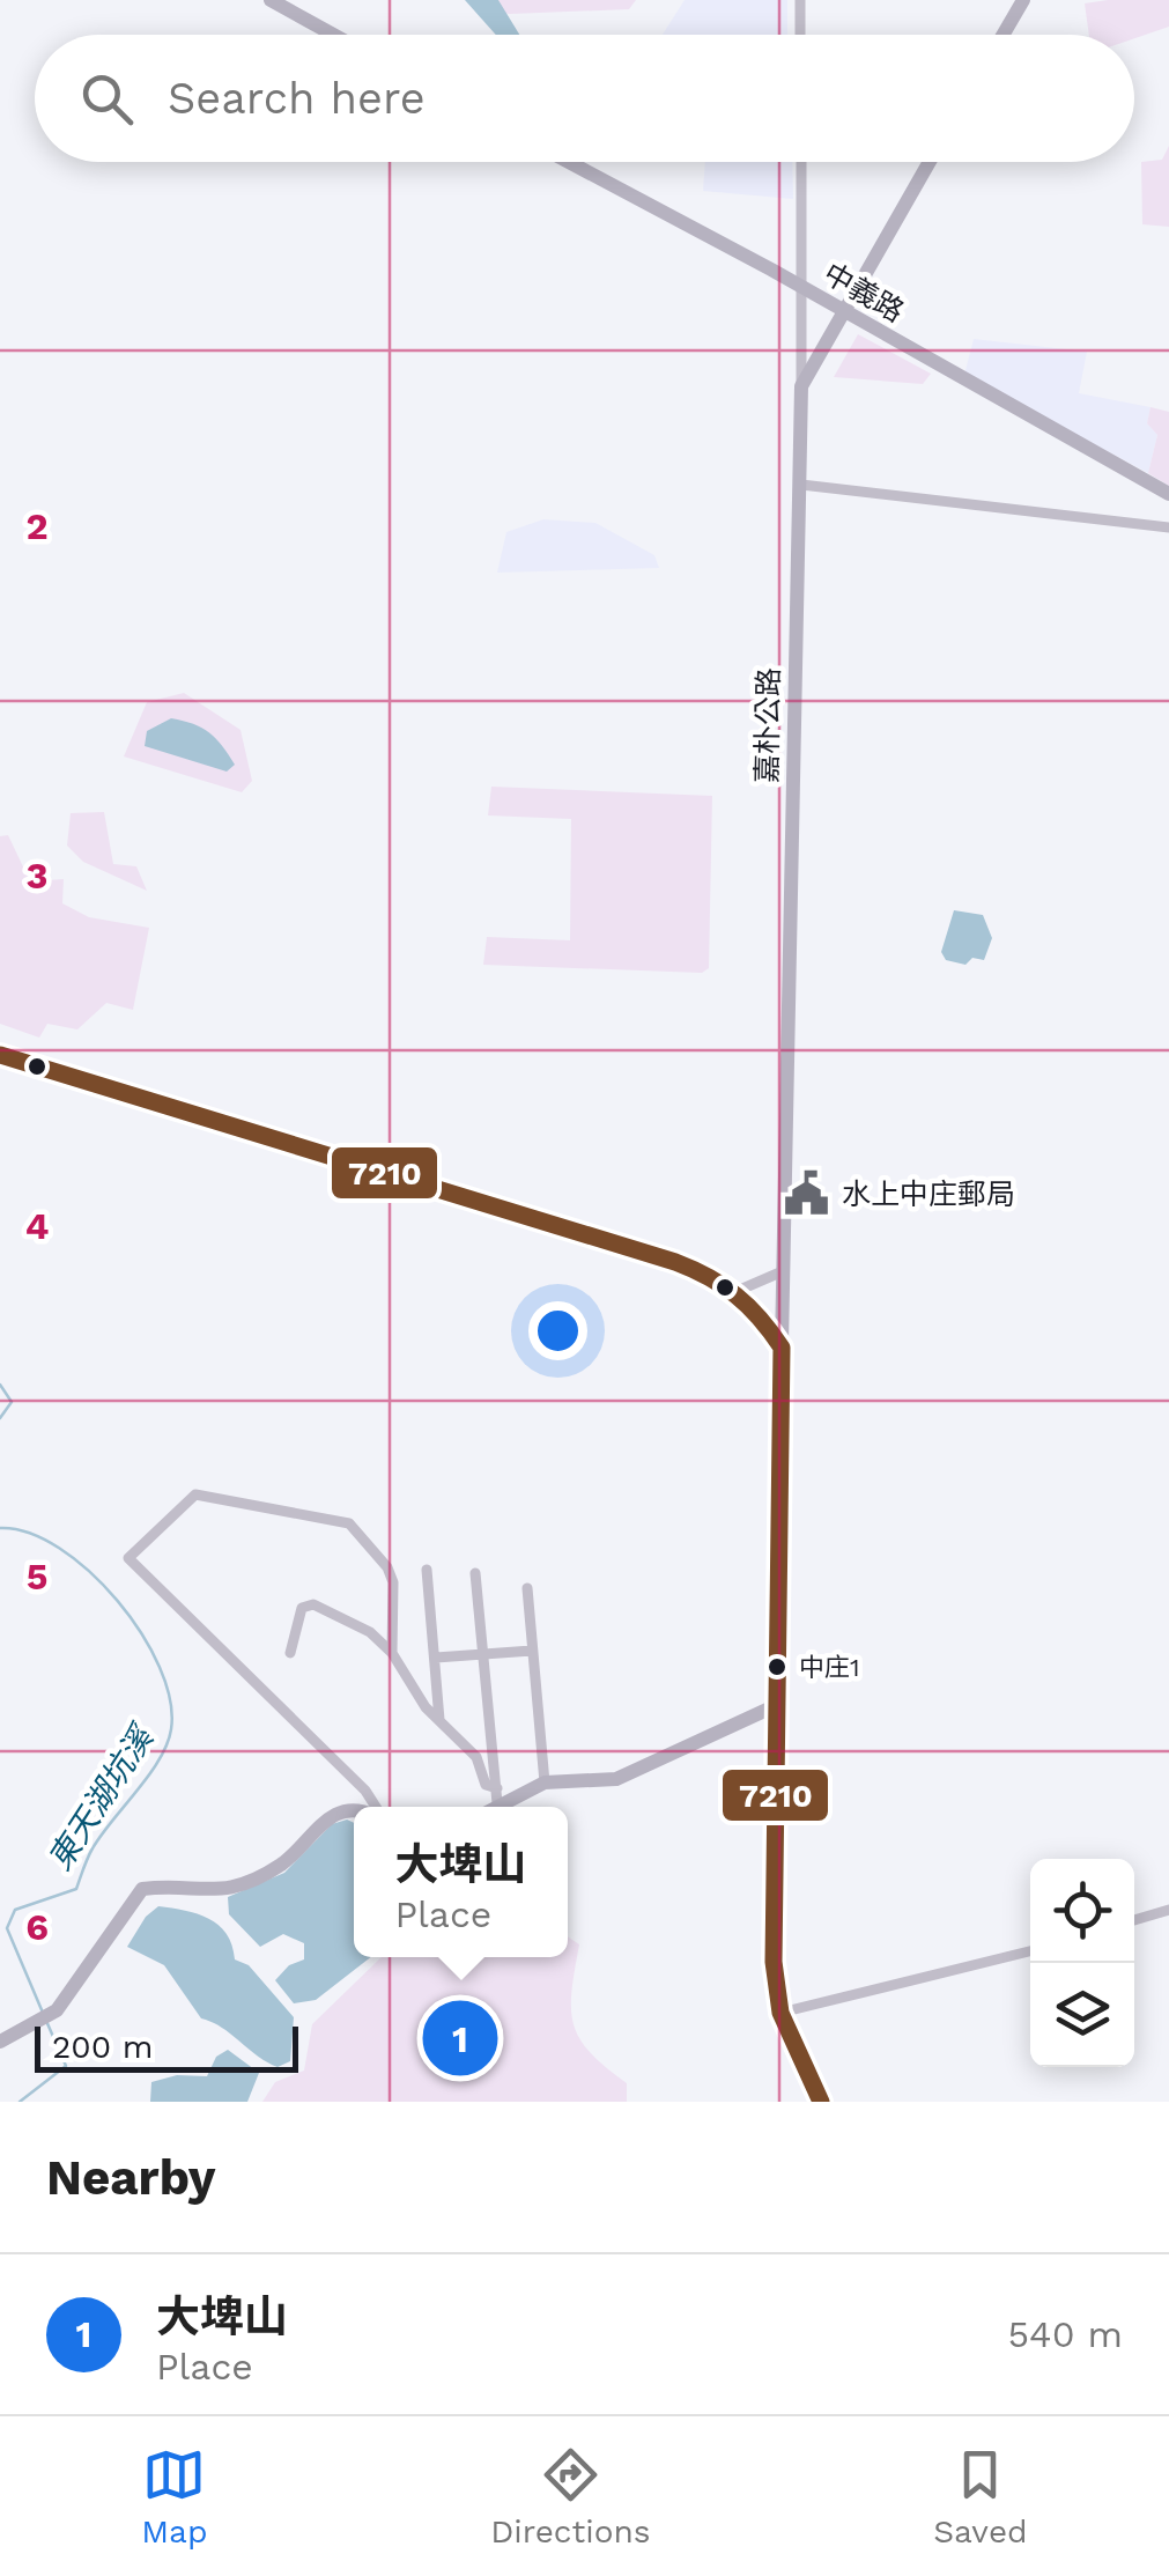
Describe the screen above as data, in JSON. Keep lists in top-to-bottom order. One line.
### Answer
{"streets":{"main road":["中義路","嘉朴公路"]},"crossings":[["中義路","嘉朴公路"]],"water":["東天湖坑溪"],"places":{"public building":["水上中庄郵局"],"other":["中庄1"]},"lines":["transit line 7210"],"scale_bar":"200 m","page":{"search":"Search here","popup":["大埤山","Place"],"pins":"1","scale":"200 m","heading":"Nearby","list":[{"mark":"1","name":"大埤山","note":"Place","value":"540 m"}],"nav":["Map","Directions","Saved"]},"grid":{"rows":["2","3","4","5","6"]}}
